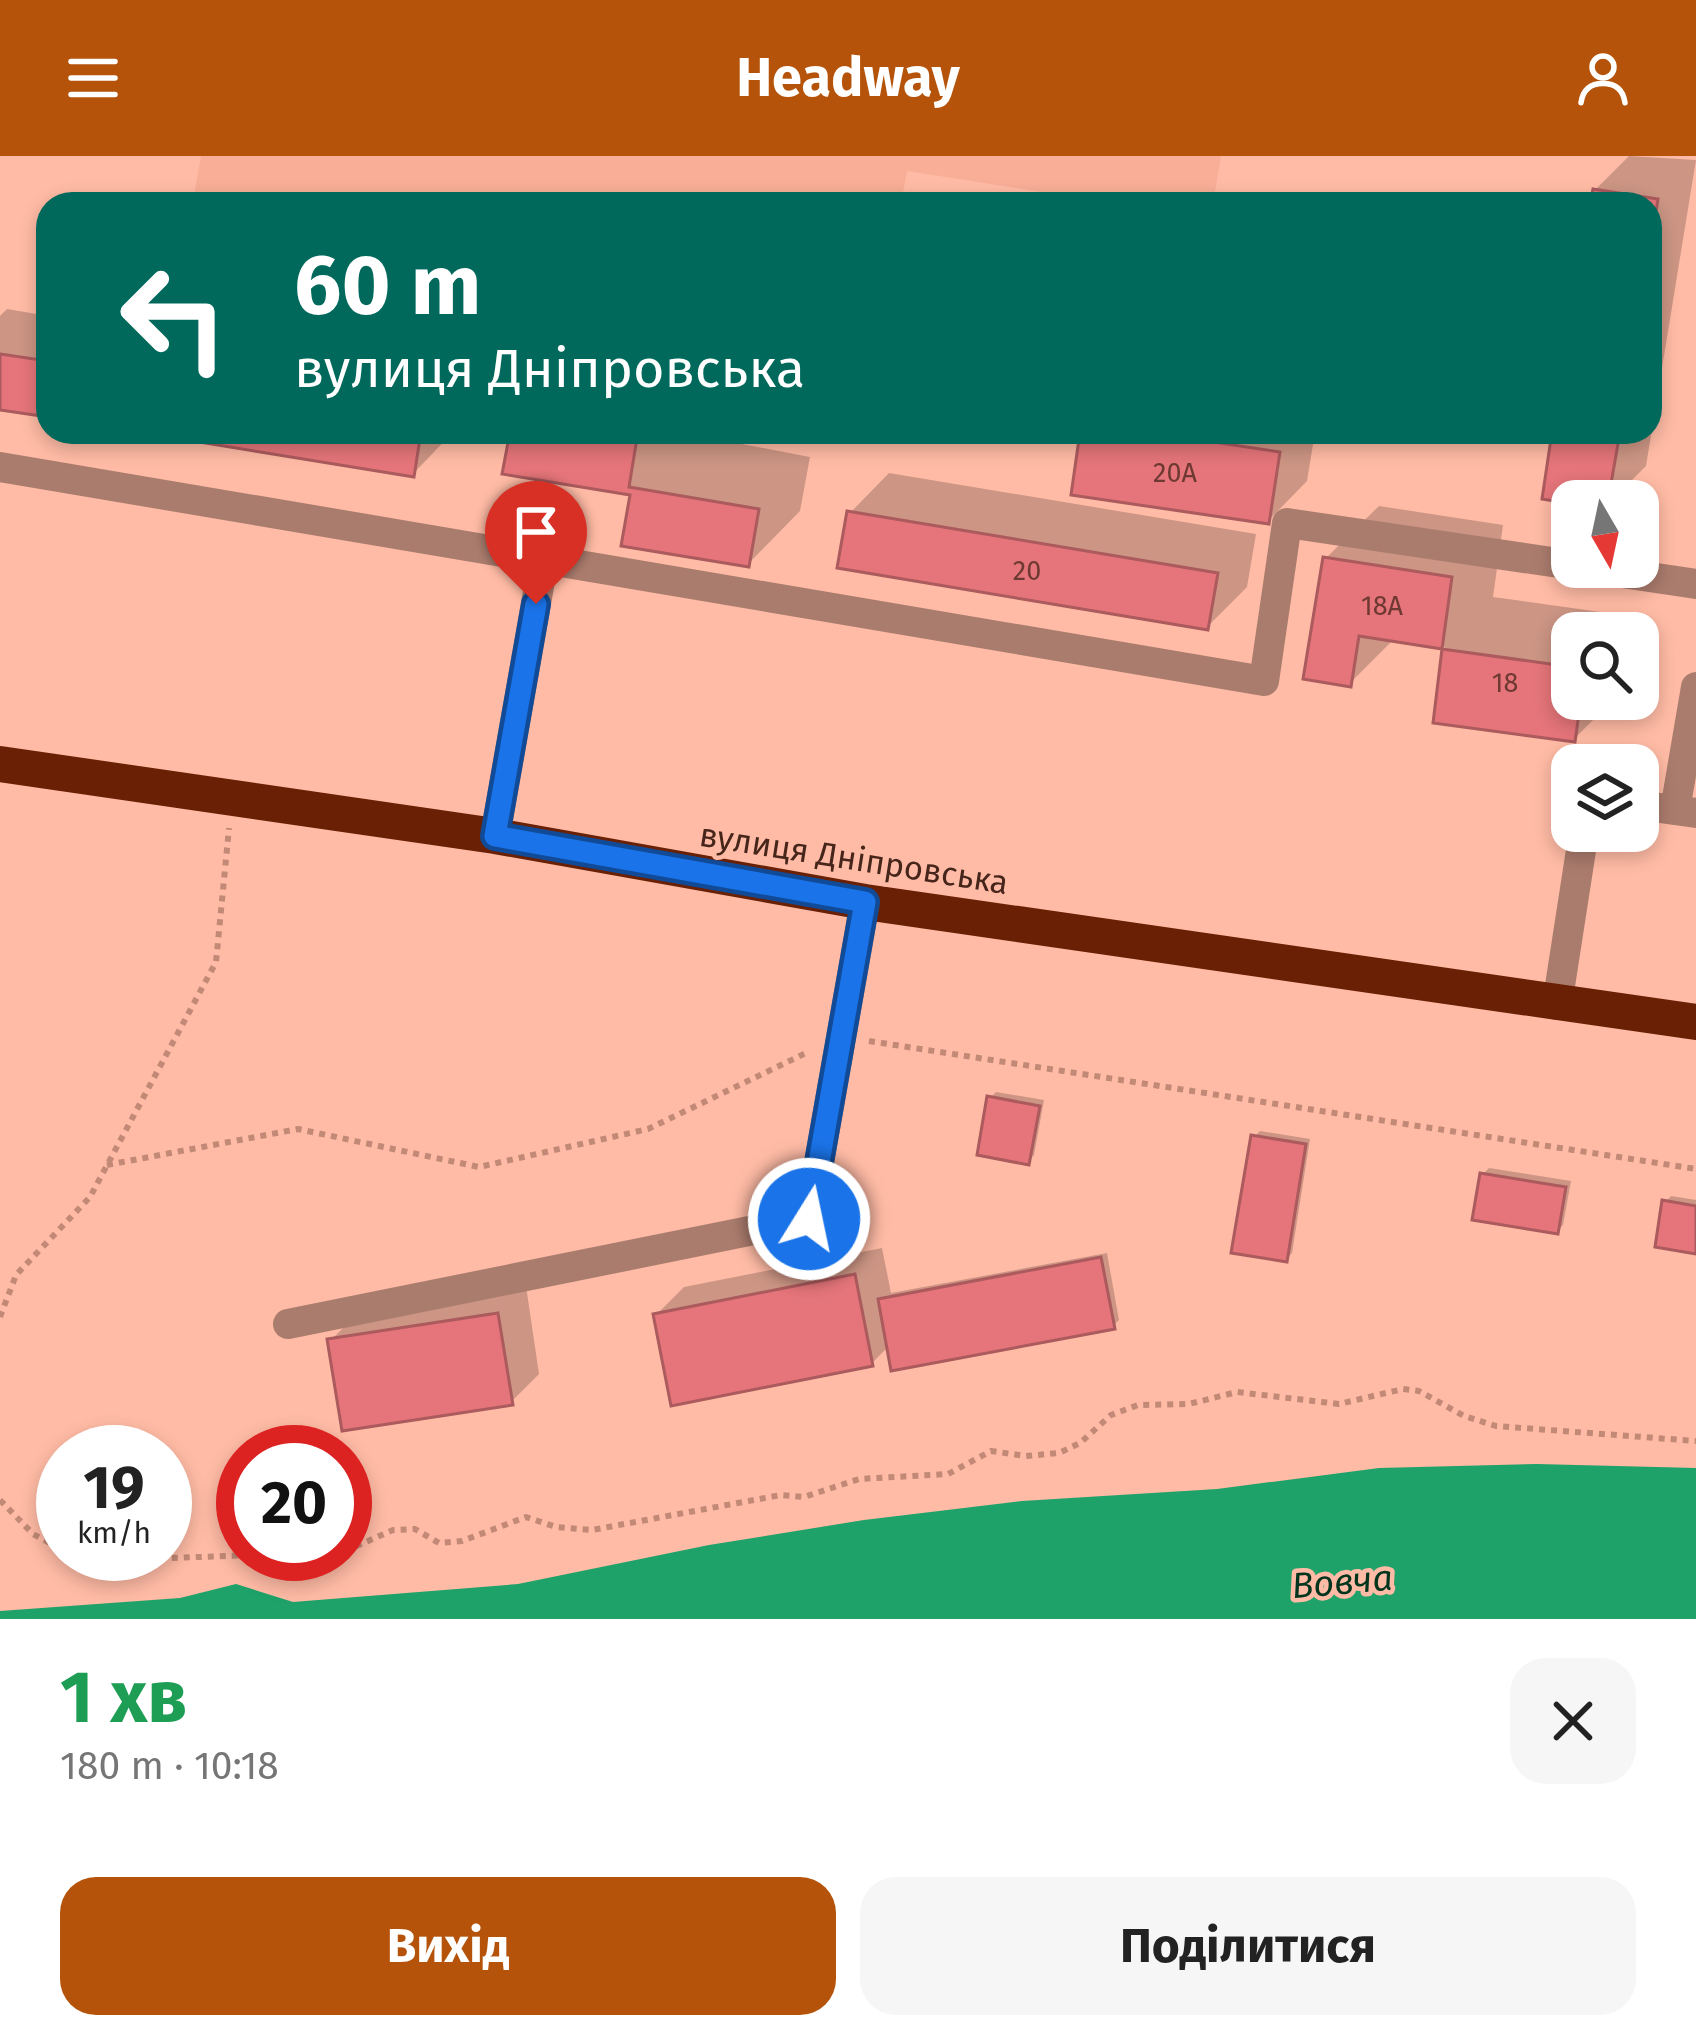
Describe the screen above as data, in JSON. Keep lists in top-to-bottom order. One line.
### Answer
{"streets":{"highway":["вулиця Дніпровська"]},"water":["Вовча"],"house_numbers":["20А","20","18А","18"],"north":"bottom","page":{"header":"Headway","turn":["60 m","вулиця Дніпровська"],"speed":"19 km/h","limit":"20","heading":["1 хв","180 m · 10:18"],"buttons":["Вихід","Поділитися"]}}
